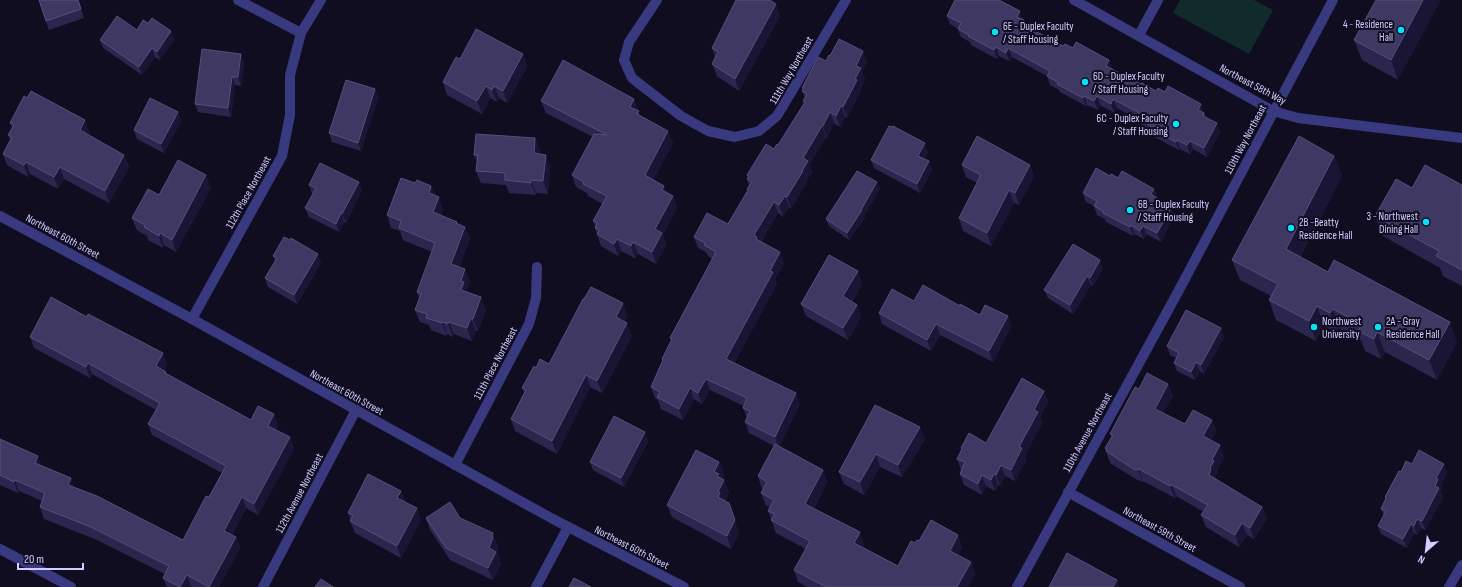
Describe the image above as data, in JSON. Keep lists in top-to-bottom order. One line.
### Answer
{"streets":{"street":["111th Way Northeast","Northeast 58th Way","110th Way Northeast","112th Place Northeast","Northeast 60th Street","111th Place Northeast","110th Avenue Northeast","112th Avenue Northeast","Northeast 59th Street"]},"crossings":[["Northeast 58th Way","110th Way Northeast"],["110th Way Northeast","110th Avenue Northeast"],["112th Place Northeast","Northeast 60th Street"],["Northeast 60th Street","111th Place Northeast"],["Northeast 60th Street","112th Avenue Northeast"],["110th Avenue Northeast","Northeast 59th Street"]],"places":["4 - Residence Hall","6E - Duplex Faculty / Staff Housing","6D - Duplex Faculty / Staff Housing","6C - Duplex Faculty / Staff Housing","6B - Duplex Faculty / Staff Housing","3 - Northwest Dining Hall","2B -Beatty Residence Hall","Northwest University","2A - Gray Residence Hall"],"scale_bar":"20 m","north":"bottom left"}
